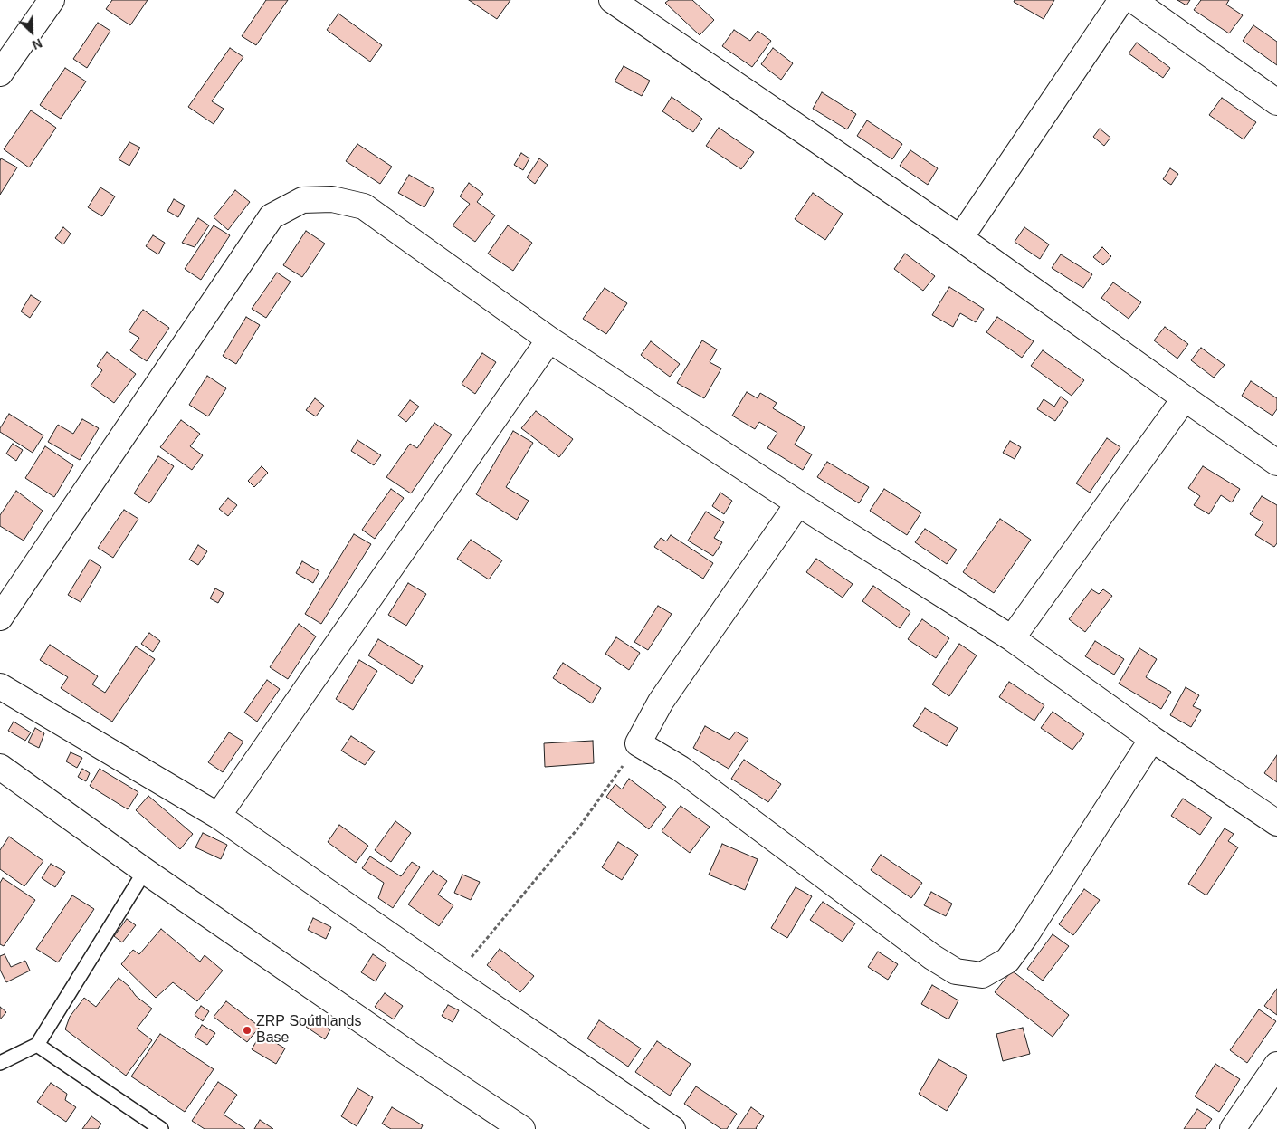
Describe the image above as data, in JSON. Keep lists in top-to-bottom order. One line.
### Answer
{"places":["ZRP Southlands Base"],"north":"bottom right"}
